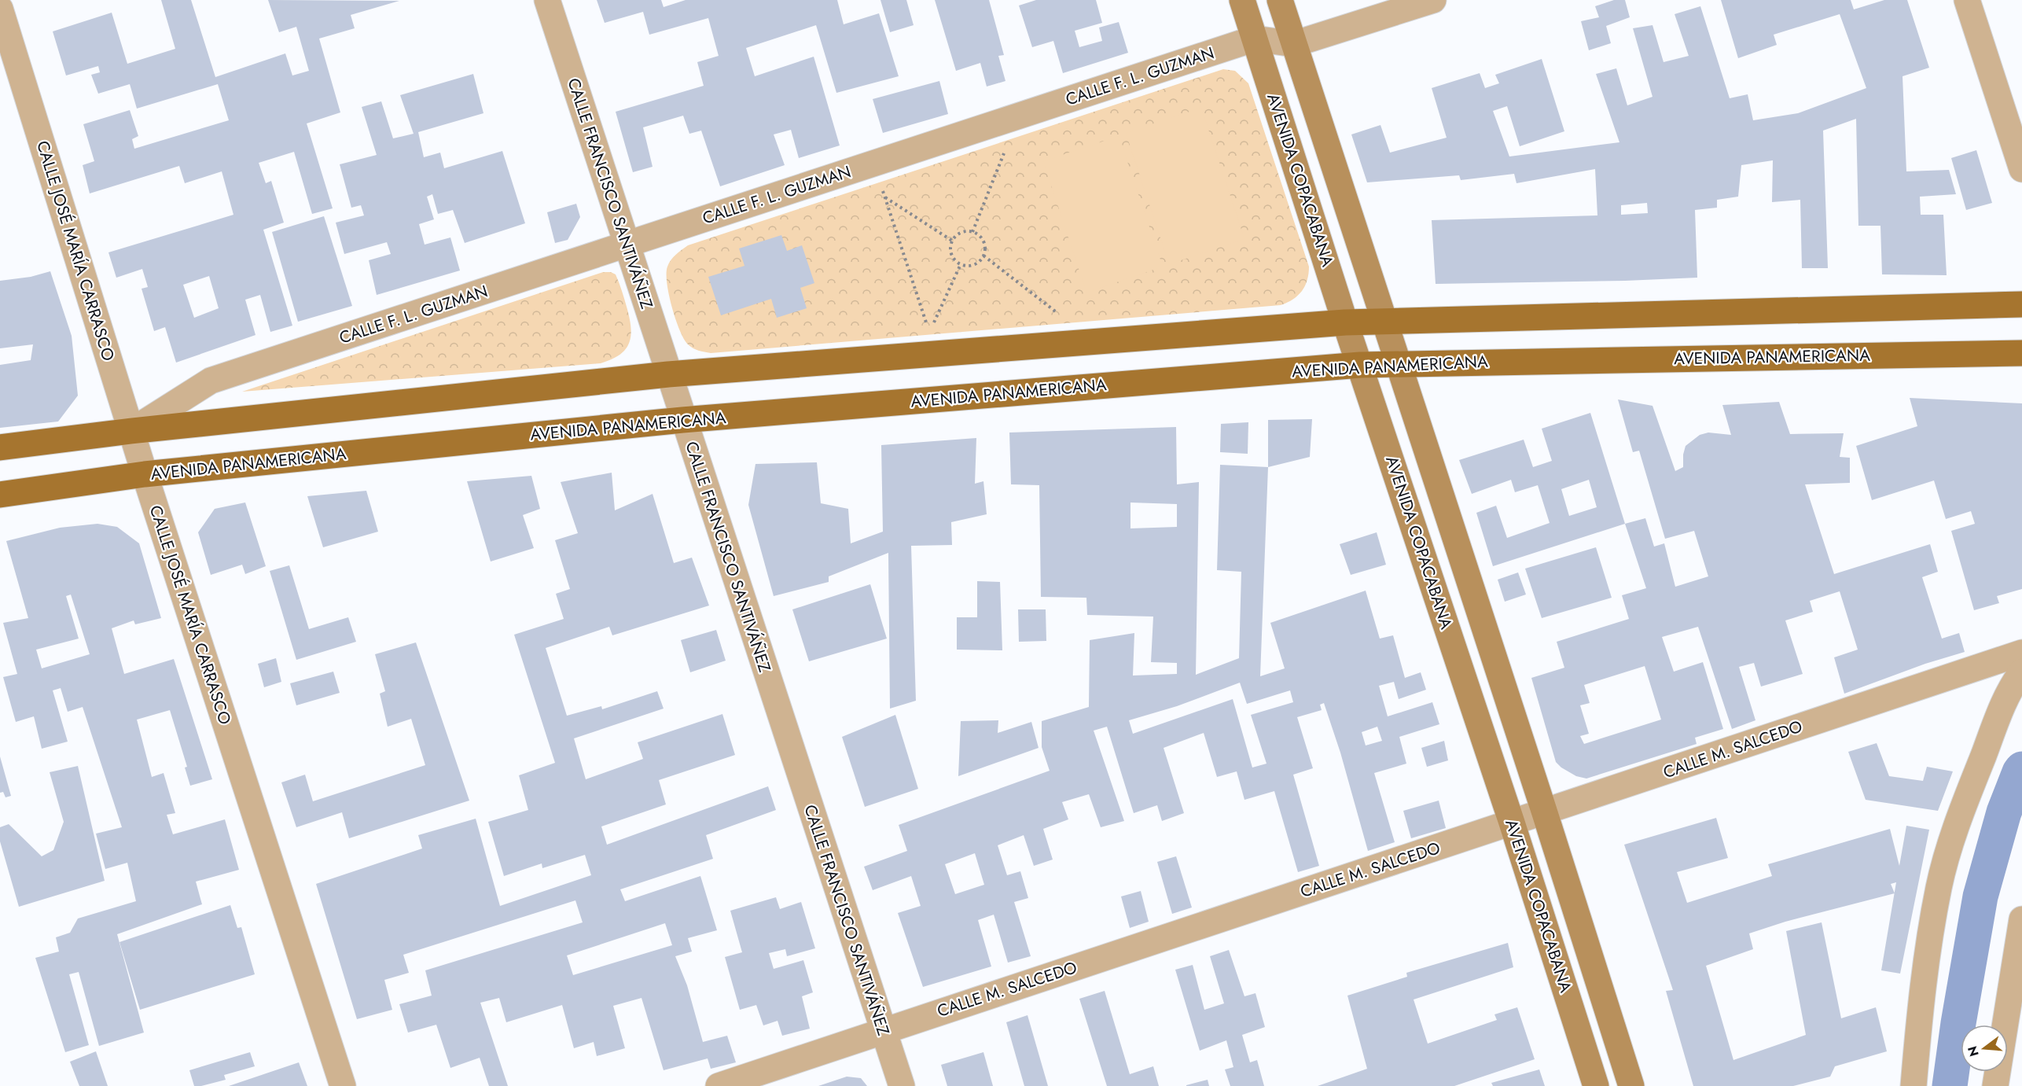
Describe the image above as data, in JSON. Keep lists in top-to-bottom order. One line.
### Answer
{"streets":{"main road":["AVENIDA COPACABANA","AVENIDA PANAMERICANA"],"street":["CALLE F. L. GUZMAN","CALLE FRANCISCO SANTIVÁÑEZ","CALLE JOSÉ MARÍA CARRASCO","CALLE M. SALCEDO"]},"crossings":[["CALLE F. L. GUZMAN","AVENIDA COPACABANA"],["CALLE F. L. GUZMAN","CALLE FRANCISCO SANTIVÁÑEZ"],["CALLE F. L. GUZMAN","CALLE JOSÉ MARÍA CARRASCO"],["AVENIDA COPACABANA","AVENIDA PANAMERICANA"],["AVENIDA COPACABANA","CALLE M. SALCEDO"],["CALLE FRANCISCO SANTIVÁÑEZ","AVENIDA PANAMERICANA"],["CALLE FRANCISCO SANTIVÁÑEZ","CALLE M. SALCEDO"],["CALLE JOSÉ MARÍA CARRASCO","AVENIDA PANAMERICANA"]],"north":"left"}
